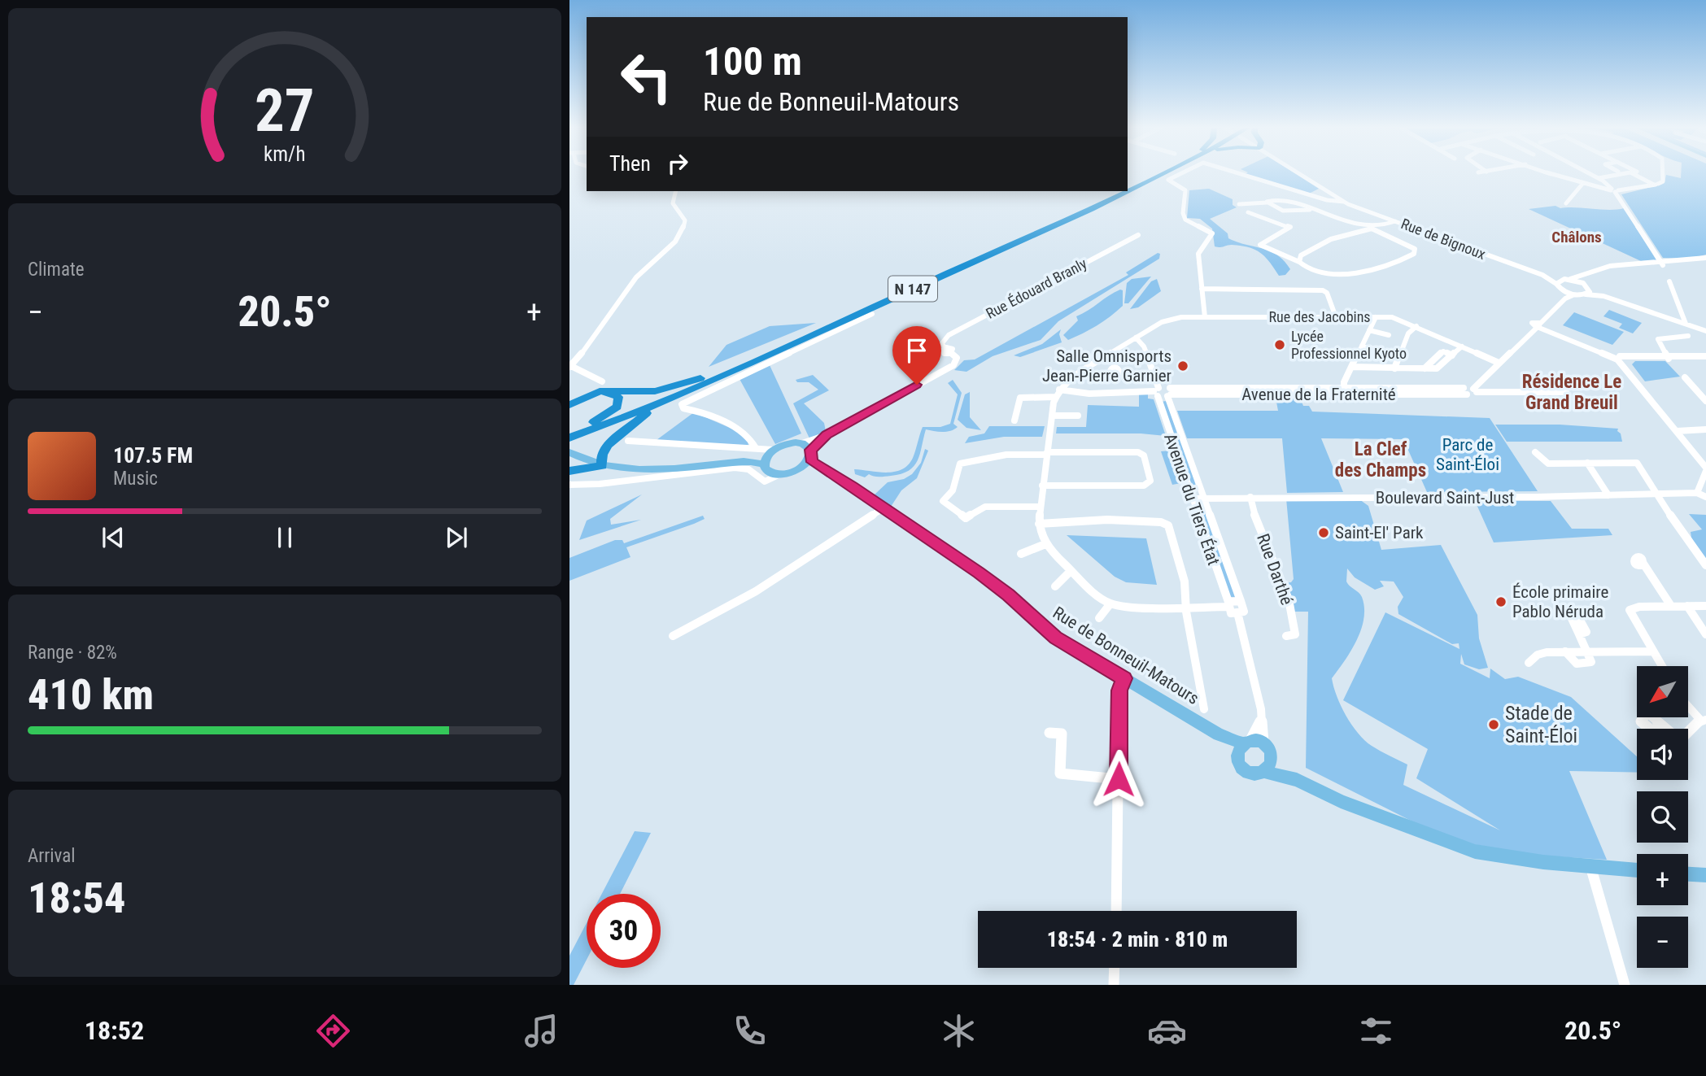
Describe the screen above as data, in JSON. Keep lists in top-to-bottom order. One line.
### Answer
{"streets":{"highway":["N 147"],"main road":["Rue de Bonneuil-Matours"],"street":["Rue de Bignoux","Rue Édouard Branly","Rue des Jacobins","Avenue de la Fraternité","Boulevard Saint-Just","Avenue du Tiers État","Rue Darthé"]},"crossings":[["Rue des Jacobins","Avenue du Tiers État"],["Avenue de la Fraternité","Avenue du Tiers État"],["Boulevard Saint-Just","Avenue du Tiers État"],["Boulevard Saint-Just","Rue Darthé"],["Avenue du Tiers État","Rue de Bonneuil-Matours"]],"districts":["Châlons","Résidence Le Grand Breuil","La Clef des Champs"],"parks":["Parc de Saint-Éloi"],"places":["Lycée Professionnel Kyoto","Salle Omnisports Jean-Pierre Garnier","Saint-El' Park","École primaire Pablo Néruda","Stade de Saint-Éloi"],"north":"bottom left","page":{"turn":["100 m","Rue de Bonneuil-Matours"],"then":"Then","tile":["Climate",["Range · 82%","410 km"],["Arrival","18:54"]],"heat":["−","20.5°","+"],"song":["107.5 FM","Music"],"map_buttons":["+","−"],"limit":"30","trip":"18:54 · 2 min · 810 m","tabs":["18:52","20.5°"],"gauge":["27","km/h"]}}
